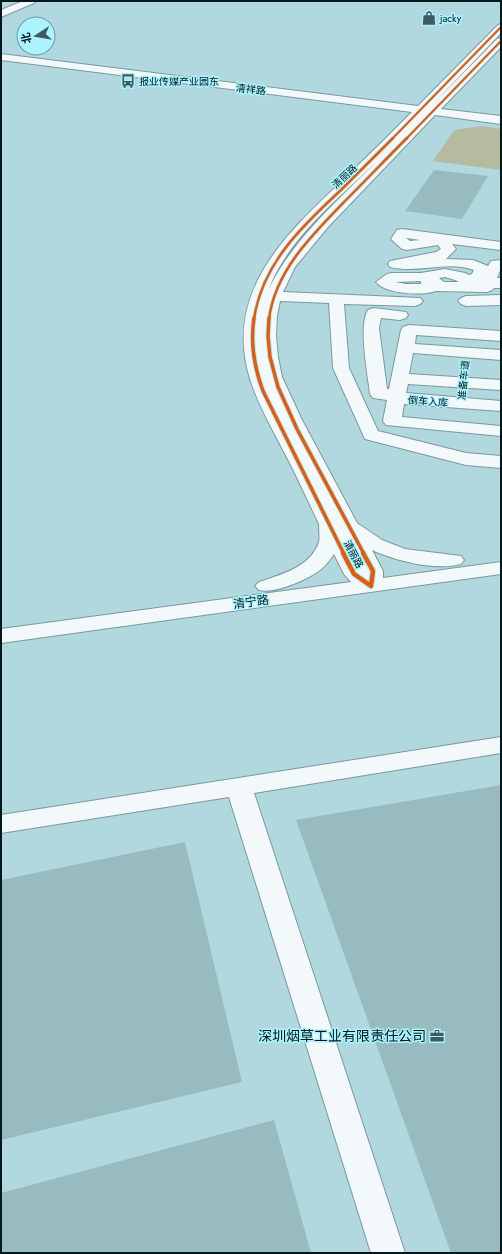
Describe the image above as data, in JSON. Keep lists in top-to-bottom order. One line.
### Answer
{"streets":{"street":["清祥路","清丽路","准备车道","倒车入库","清宁路"]},"crossings":[["清祥路","清丽路"],["清丽路","清宁路"],["准备车道","倒车入库"]],"places":{"shop":["jacky"],"bus stop":["报业传媒产业园东"],"office":["深圳烟草工业有限责任公司"]},"north":"left"}
